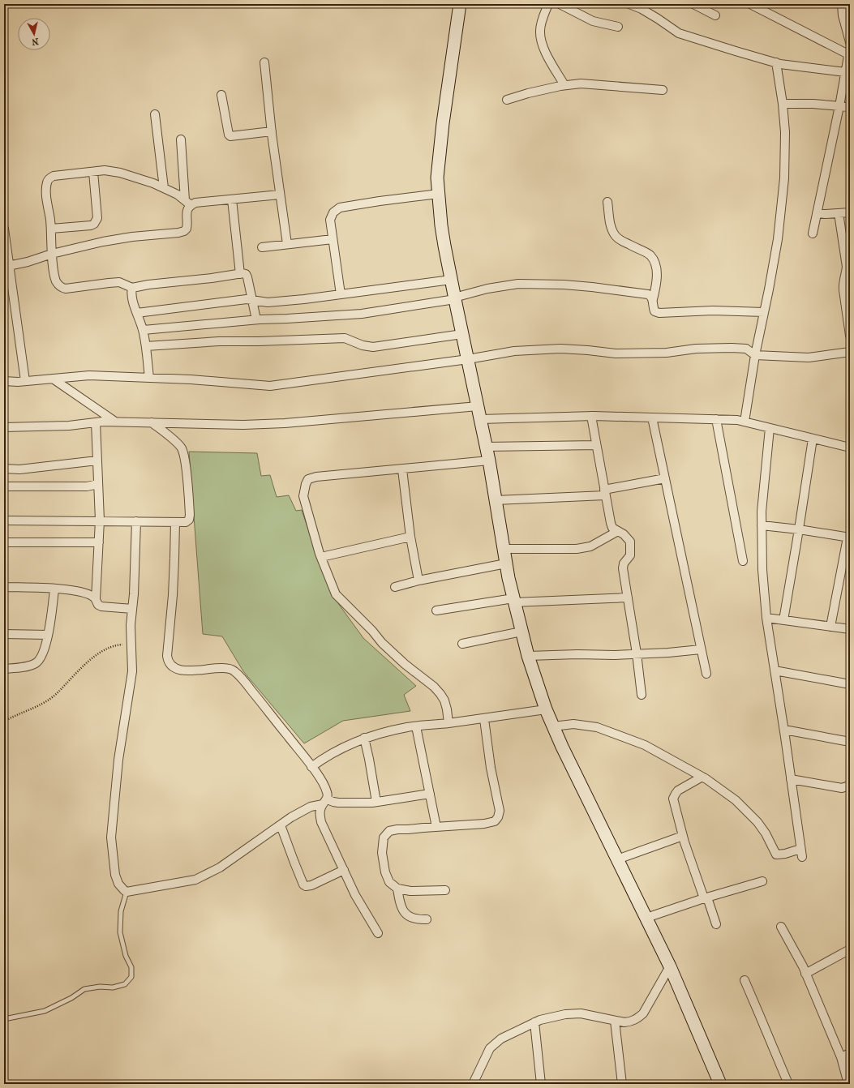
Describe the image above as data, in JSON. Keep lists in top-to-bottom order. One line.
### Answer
{"north":"bottom"}
